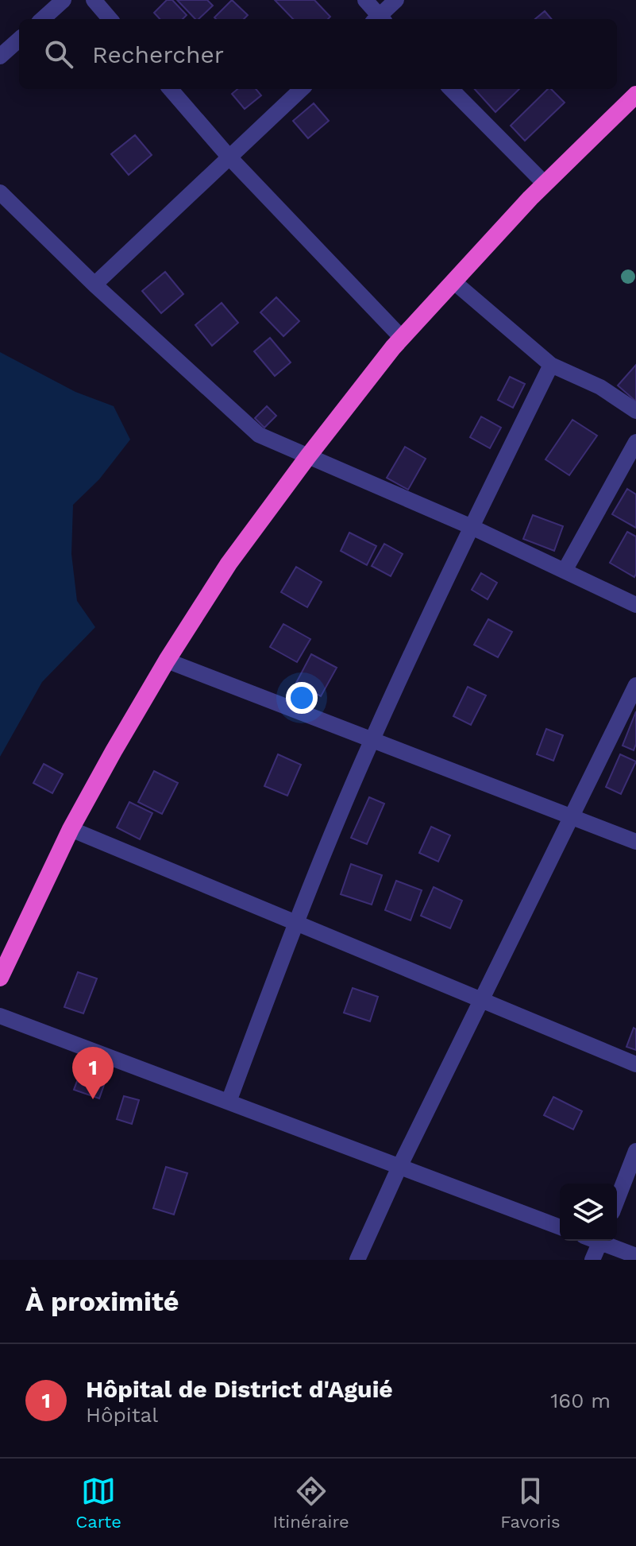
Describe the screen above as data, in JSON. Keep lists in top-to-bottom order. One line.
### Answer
{"page":{"search":"Rechercher","pins":"1","heading":"À proximité","list":[{"mark":"1","name":"Hôpital de District d'Aguié","note":"Hôpital","value":"160 m"}],"nav":["Carte","Itinéraire","Favoris"]}}
